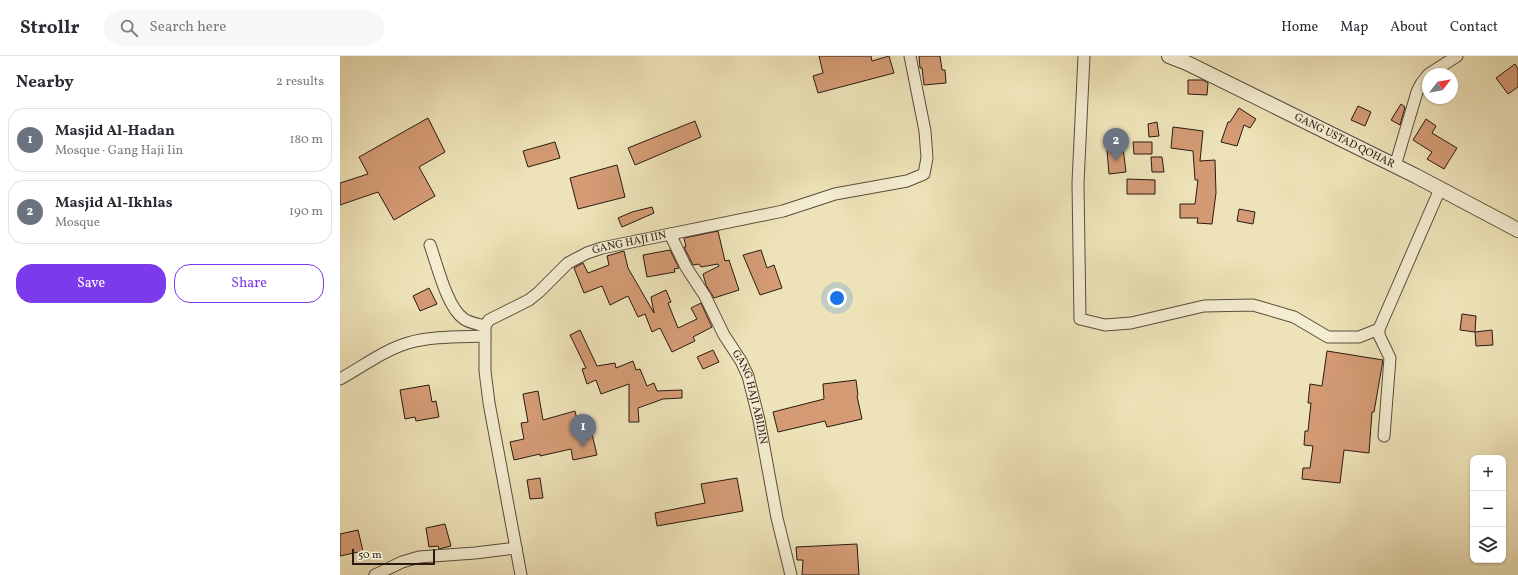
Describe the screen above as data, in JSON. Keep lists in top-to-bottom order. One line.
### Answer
{"streets":{"street":["GANG USTAD QOHAR","GANG HAJI IIN","GANG HAJI ABIDIN"]},"crossings":[["GANG HAJI IIN","GANG HAJI ABIDIN"]],"scale_bar":"50 m","north":"top right","page":{"header":"Strollr","search":"Search here","nav":["Home","Map","About","Contact"],"heading":["Nearby","2 results"],"list":[{"mark":"1","name":"Masjid Al-Hadan","note":"Mosque · Gang Haji Iin","value":"180 m"},{"mark":"2","name":"Masjid Al-Ikhlas","note":"Mosque","value":"190 m"}],"pins":["2","1"],"buttons":["Save","Share"],"map_buttons":["+","−"],"scale":"50 m"}}
